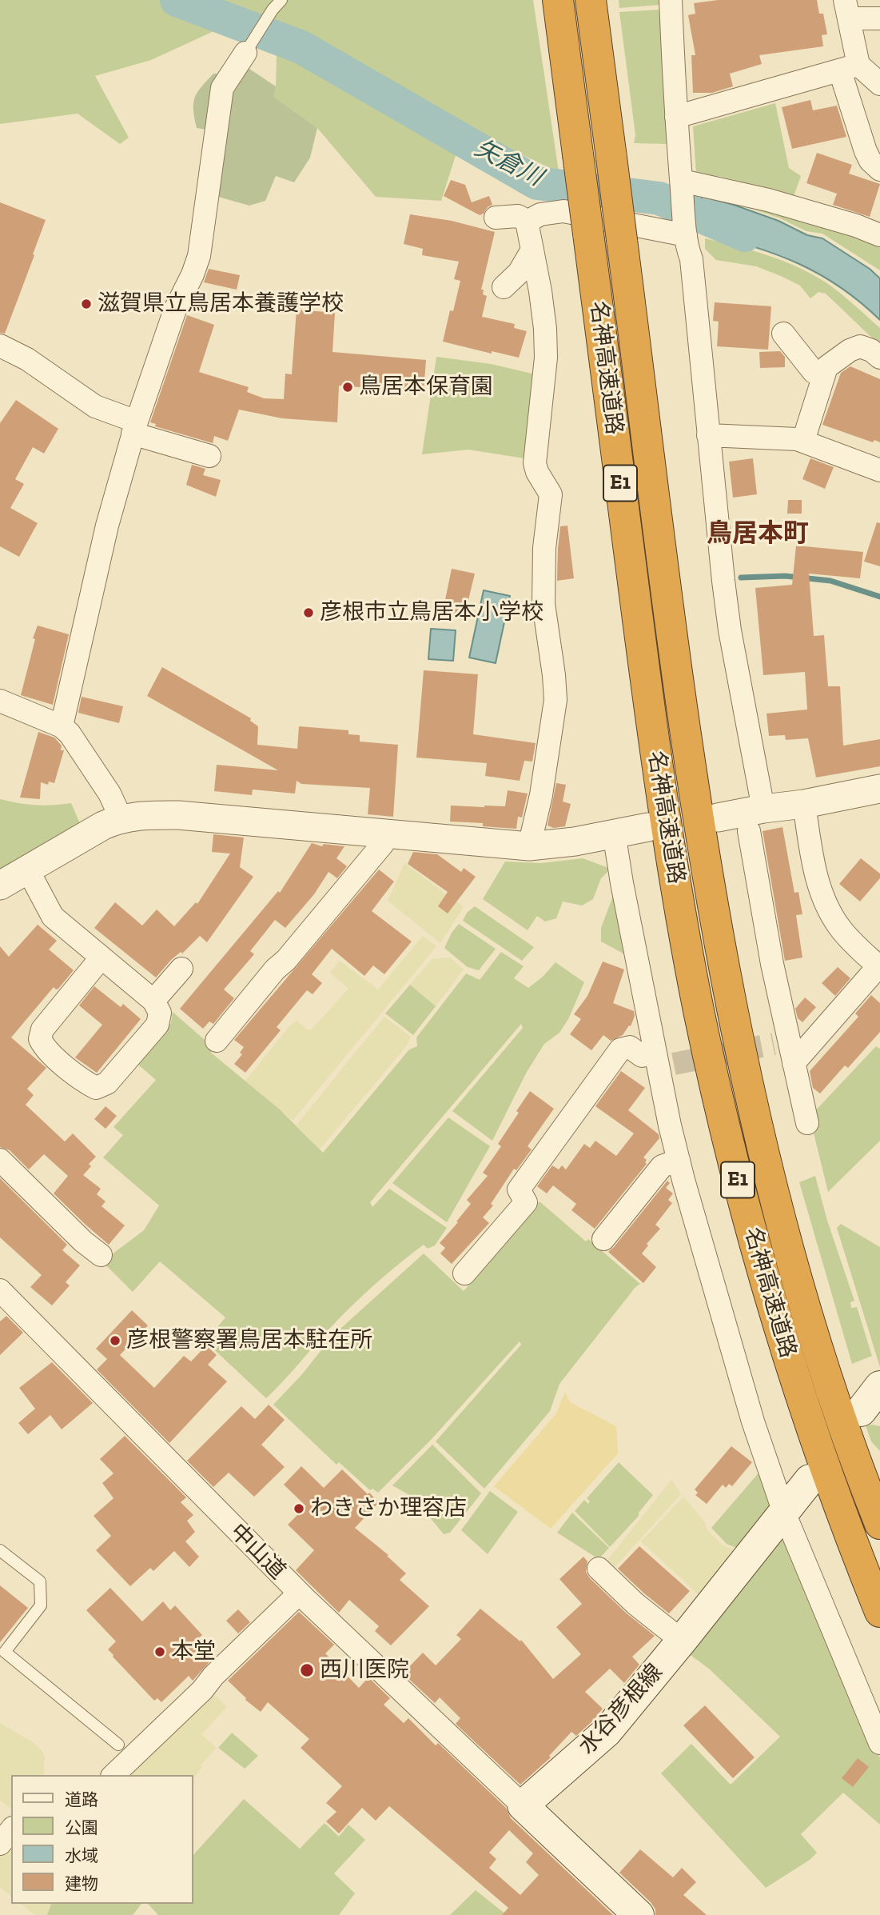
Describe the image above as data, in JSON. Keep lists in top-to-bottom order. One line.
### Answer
{"streets":{"highway":["名神高速道路","E1"],"main road":["水谷彦根線"],"street":["中山道"]},"crossings":[["中山道","水谷彦根線"]],"districts":["鳥居本町"],"water":["矢倉川"],"places":["滋賀県立鳥居本養護学校","鳥居本保育園","彦根市立鳥居本小学校","彦根警察署鳥居本駐在所","わきさか理容店","本堂","西川医院"],"legend":["道路","公園","水域","建物"]}
